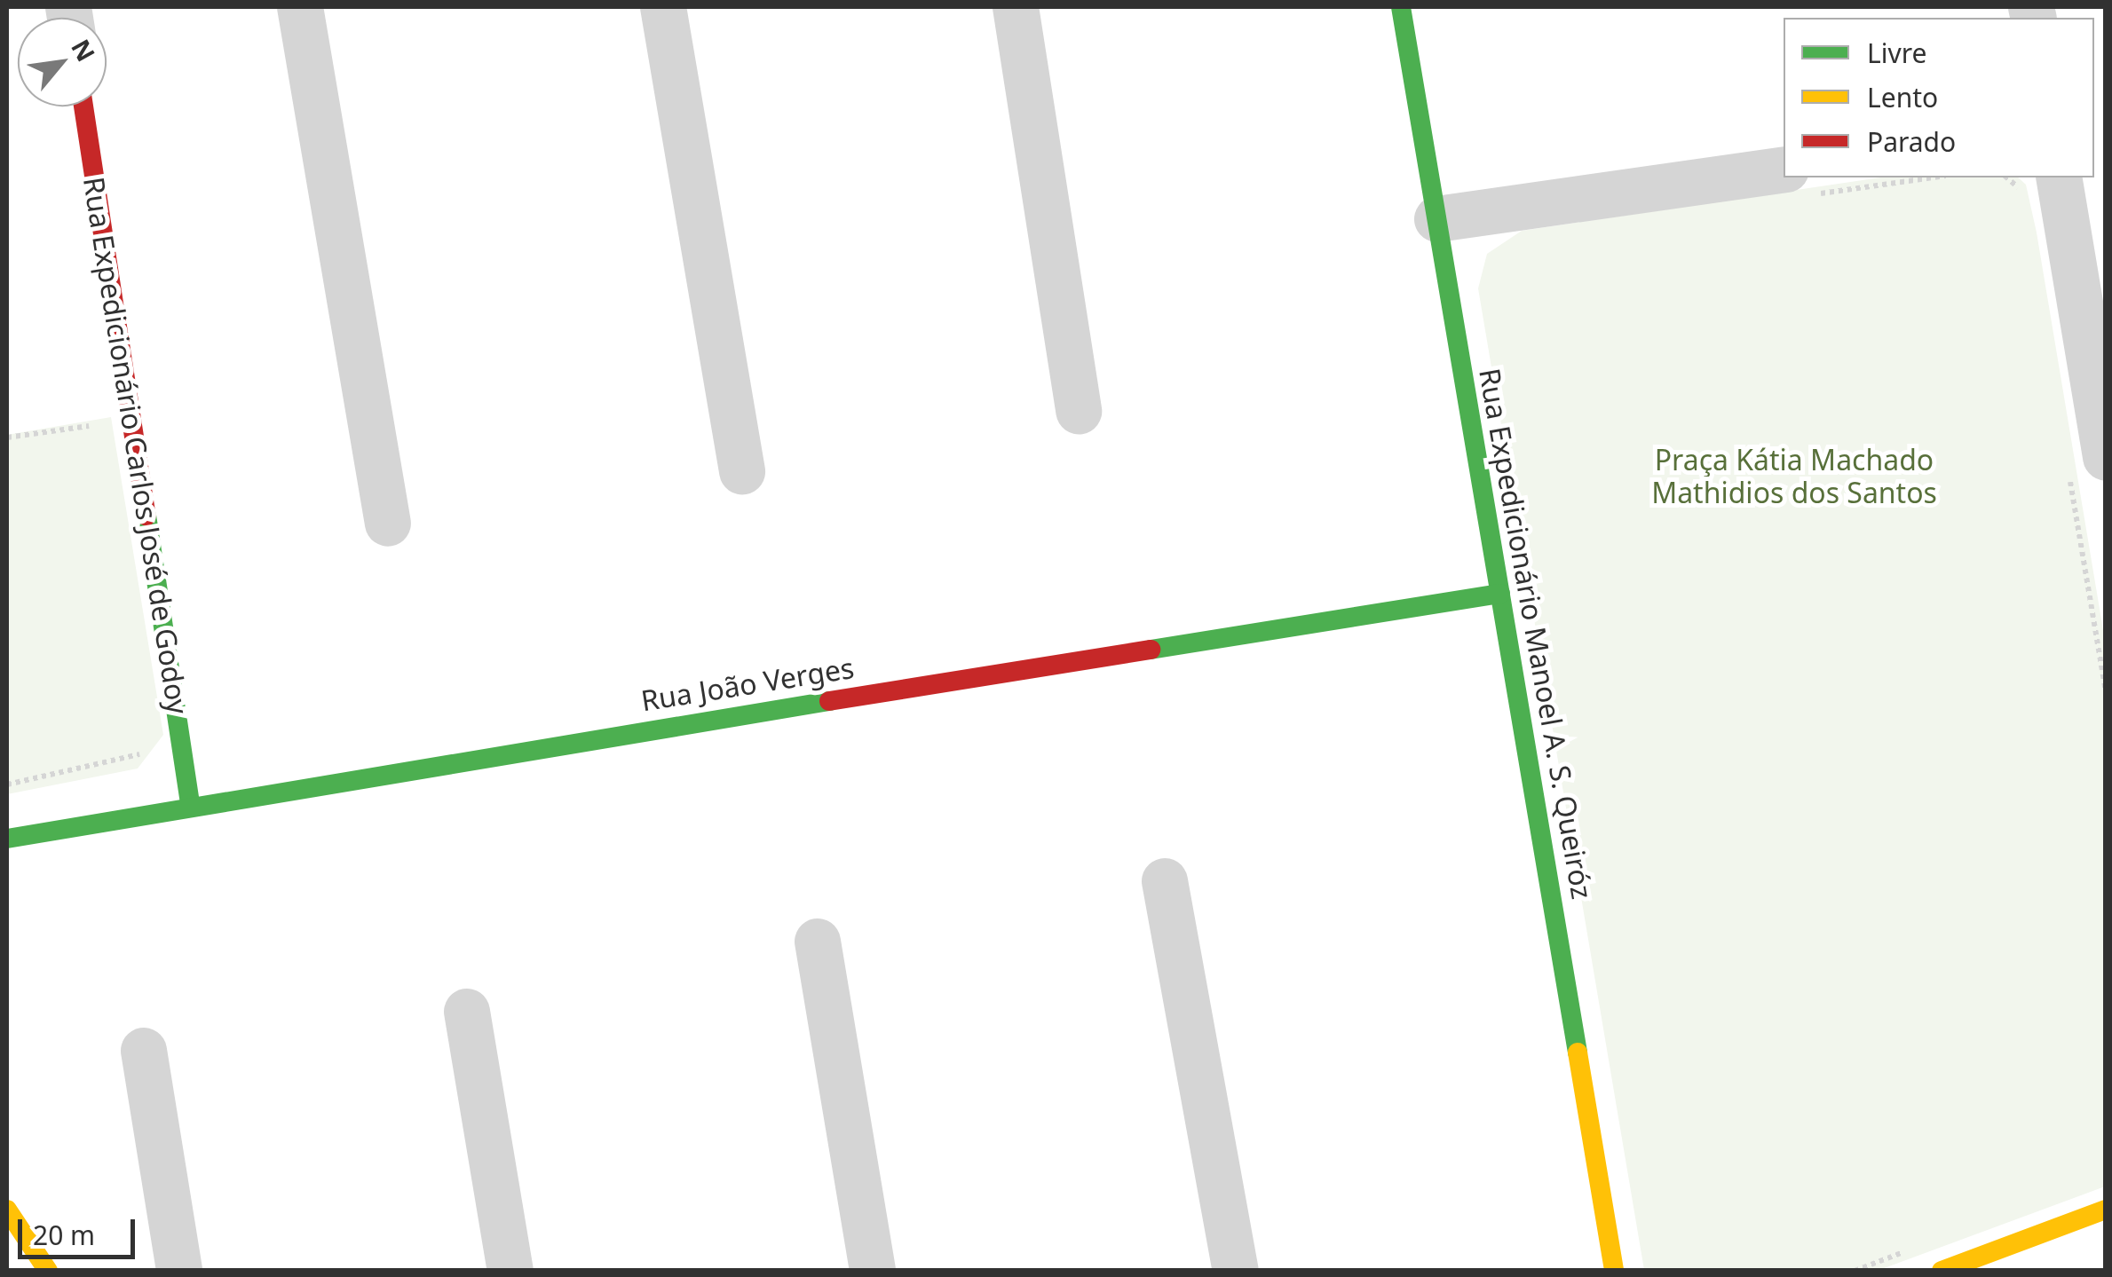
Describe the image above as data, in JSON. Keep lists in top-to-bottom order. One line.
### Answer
{"streets":{"street":["Rua Expedicionário Carlos José de Godoy","Rua Expedicionário Manoel A. S. Queiróz","Rua João Verges"]},"crossings":[["Rua Expedicionário Carlos José de Godoy","Rua João Verges"],["Rua Expedicionário Manoel A. S. Queiróz","Rua João Verges"]],"parks":["Praça Kátia Machado Mathidios dos Santos"],"legend":["Livre","Lento","Parado"],"scale_bar":"20 m","north":"top right"}
